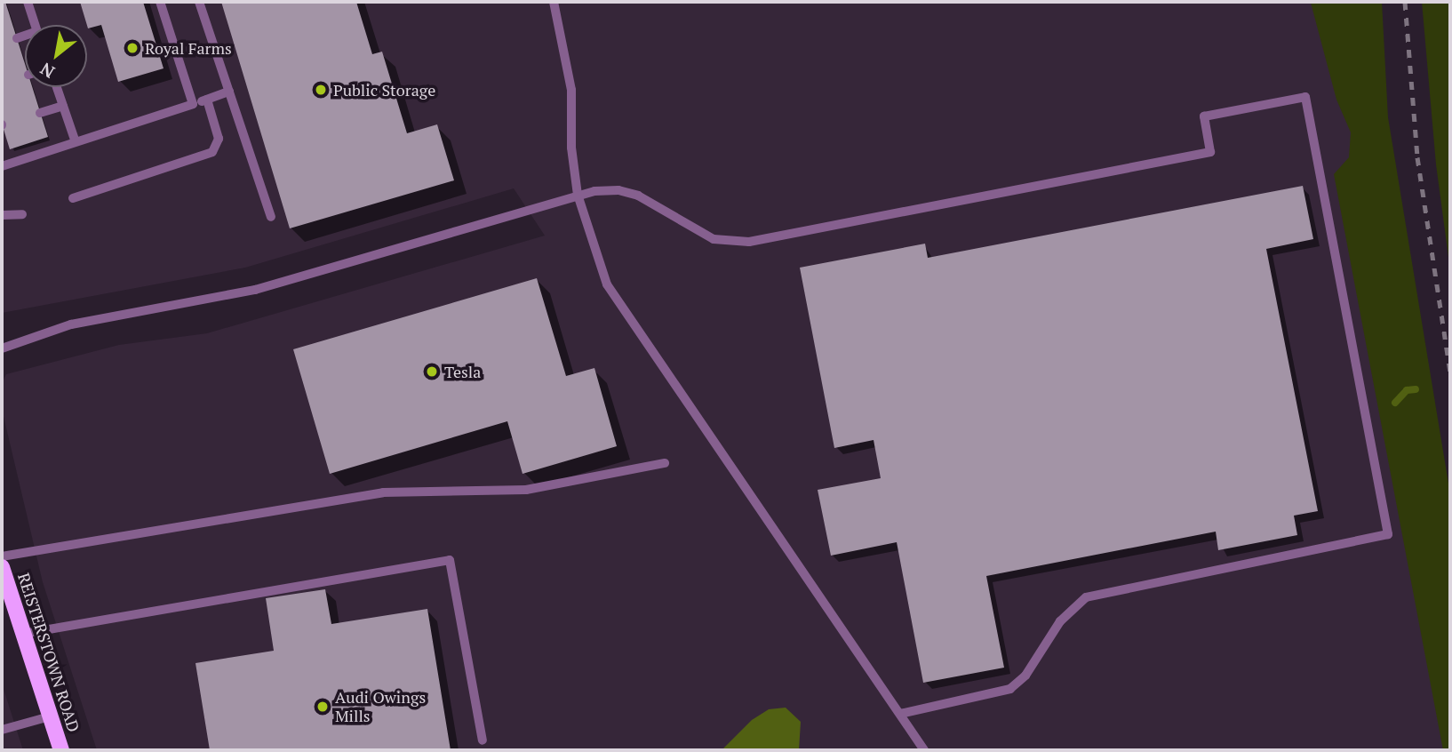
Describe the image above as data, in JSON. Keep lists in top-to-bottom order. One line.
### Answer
{"streets":{"main road":["REISTERSTOWN ROAD"]},"places":["Royal Farms","Public Storage","Tesla","Audi Owings Mills"],"north":"bottom left"}
